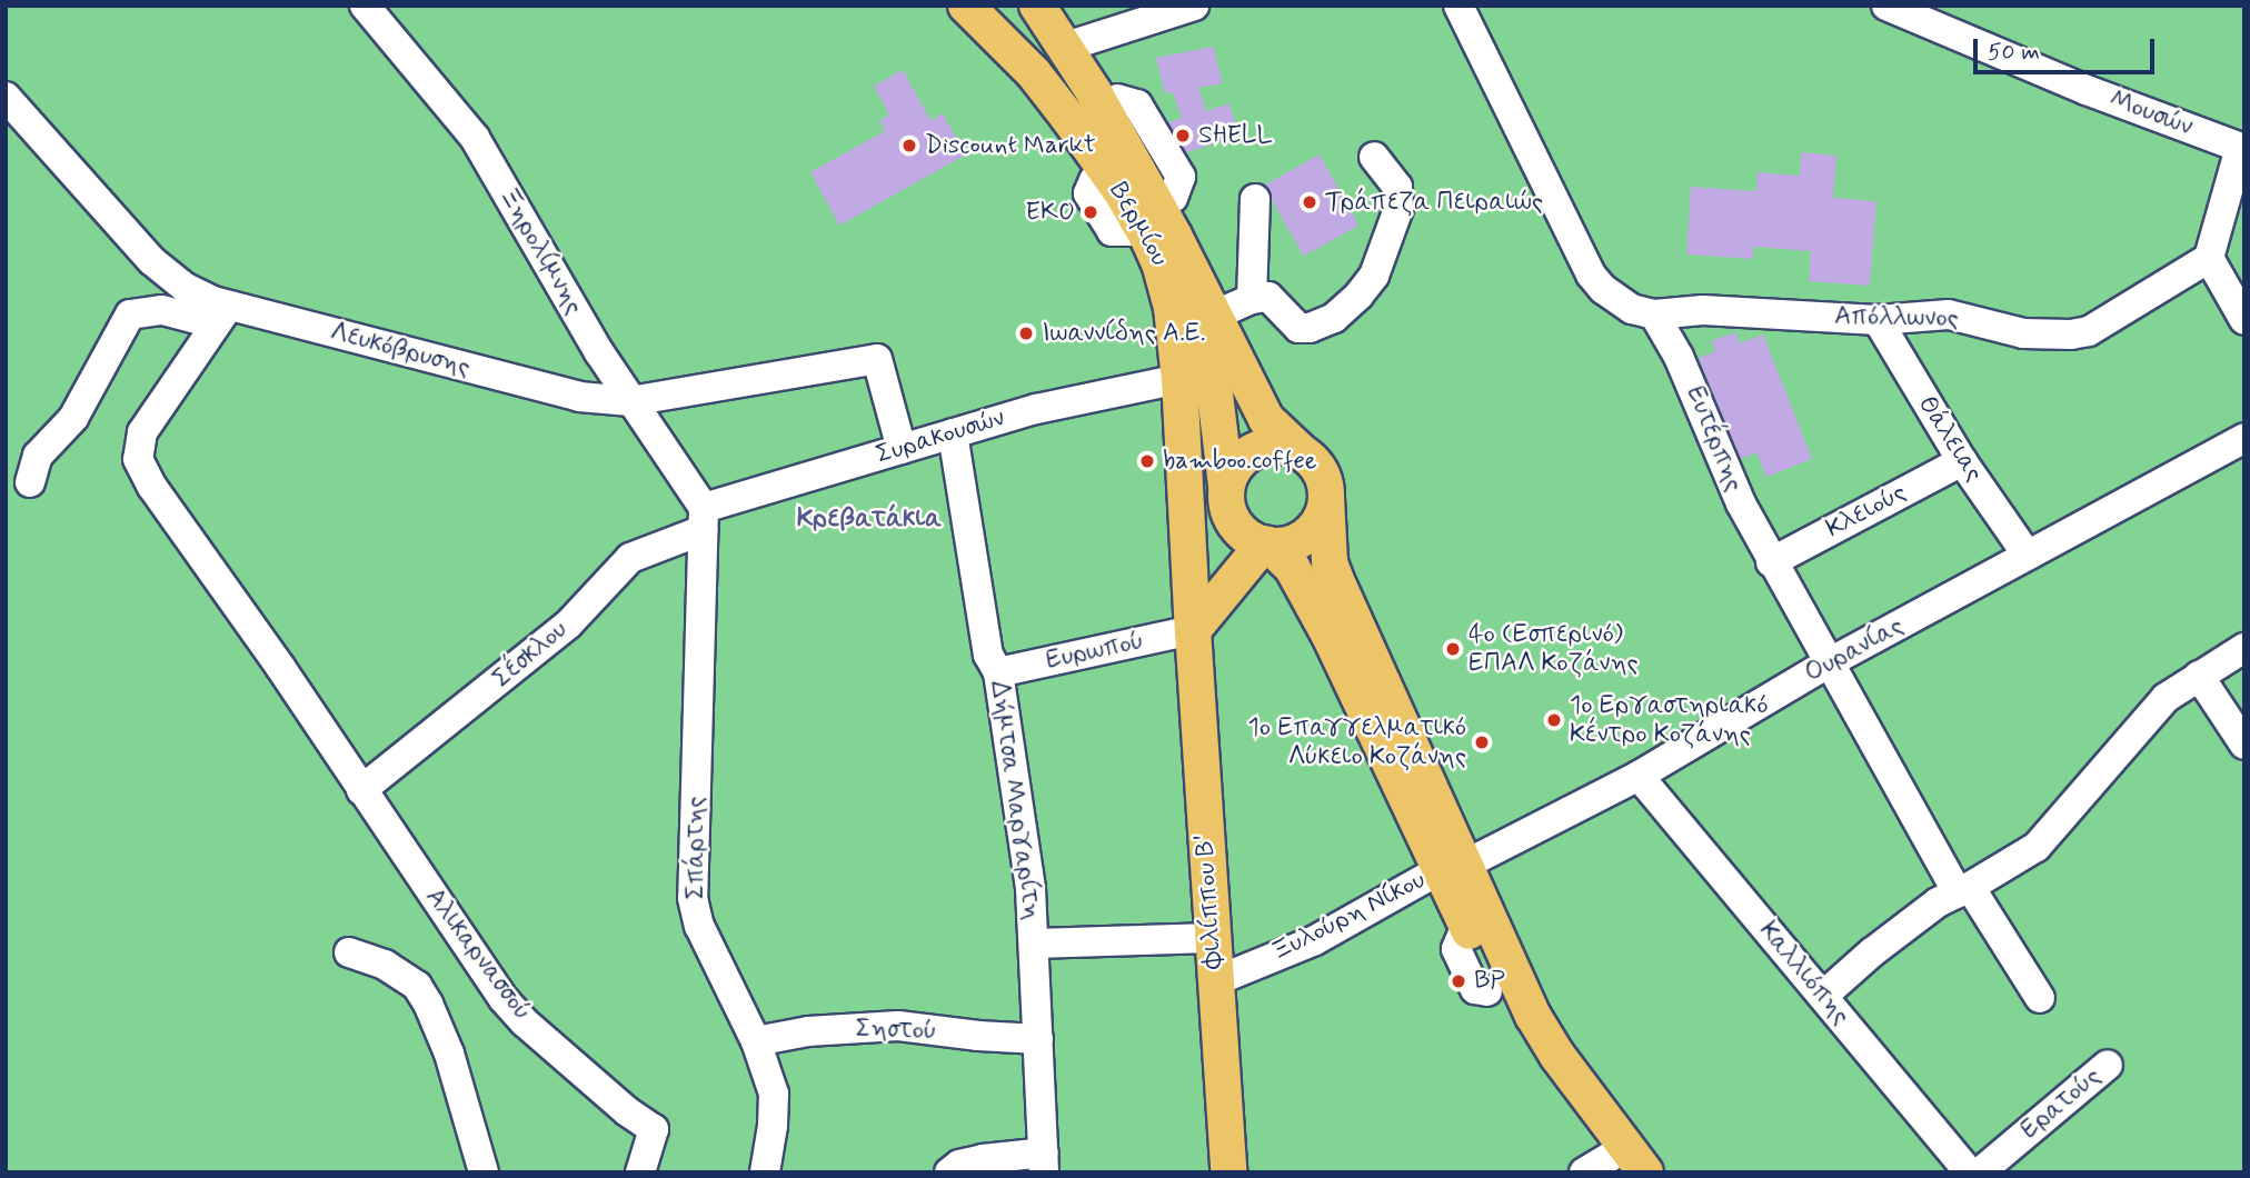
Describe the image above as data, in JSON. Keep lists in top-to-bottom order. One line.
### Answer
{"streets":{"main road":["Βερμίου","Φιλίππου Β'"],"street":["Μουσών","Ξηρολίμνης","Απόλλωνος","Λευκόβρυσης","Συρακουσών","Ευτέρπης","Θάλειας","Κλειούς","Ουρανίας","Ευρωπού","Σέσκλου","Δήμτσα Μαργαρίτη","Σπάρτης","Ξυλούρη Νίκου","Αλικαρνασσού","Καλλιόπης","Σηστού","Ερατούς"]},"crossings":[["Βερμίου","Φιλίππου Β'"],["Ξηρολίμνης","Λευκόβρυσης"],["Ξηρολίμνης","Συρακουσών"],["Ξηρολίμνης","Σέσκλου"],["Ξηρολίμνης","Σπάρτης"],["Απόλλωνος","Ευτέρπης"],["Απόλλωνος","Θάλειας"],["Λευκόβρυσης","Συρακουσών"],["Λευκόβρυσης","Αλικαρνασσού"],["Συρακουσών","Σέσκλου"],["Συρακουσών","Δήμτσα Μαργαρίτη"],["Συρακουσών","Σπάρτης"],["Συρακουσών","Φιλίππου Β'"],["Ευτέρπης","Κλειούς"],["Ευτέρπης","Ουρανίας"],["Θάλειας","Κλειούς"],["Θάλειας","Ουρανίας"],["Ουρανίας","Ξυλούρη Νίκου"],["Ουρανίας","Καλλιόπης"],["Ευρωπού","Δήμτσα Μαργαρίτη"],["Ευρωπού","Φιλίππου Β'"],["Σέσκλου","Σπάρτης"],["Σέσκλου","Αλικαρνασσού"],["Δήμτσα Μαργαρίτη","Σηστού"],["Σπάρτης","Σηστού"],["Φιλίππου Β'","Ξυλούρη Νίκου"]],"districts":["Κρεβατάκια"],"places":["SHELL","Discount Markt","Τράπεζα Πειραιώς","EKO","Ιωαννίδης Α.Ε.","bamboo.coffee","4ο (Εσπερινό) ΕΠΑΛ Κοζάνης","1ο Εργαστηριακό Κέντρο Κοζάνης","1ο Επαγγελματικό Λύκειο Κοζάνης","BP"],"scale_bar":"50 m"}
